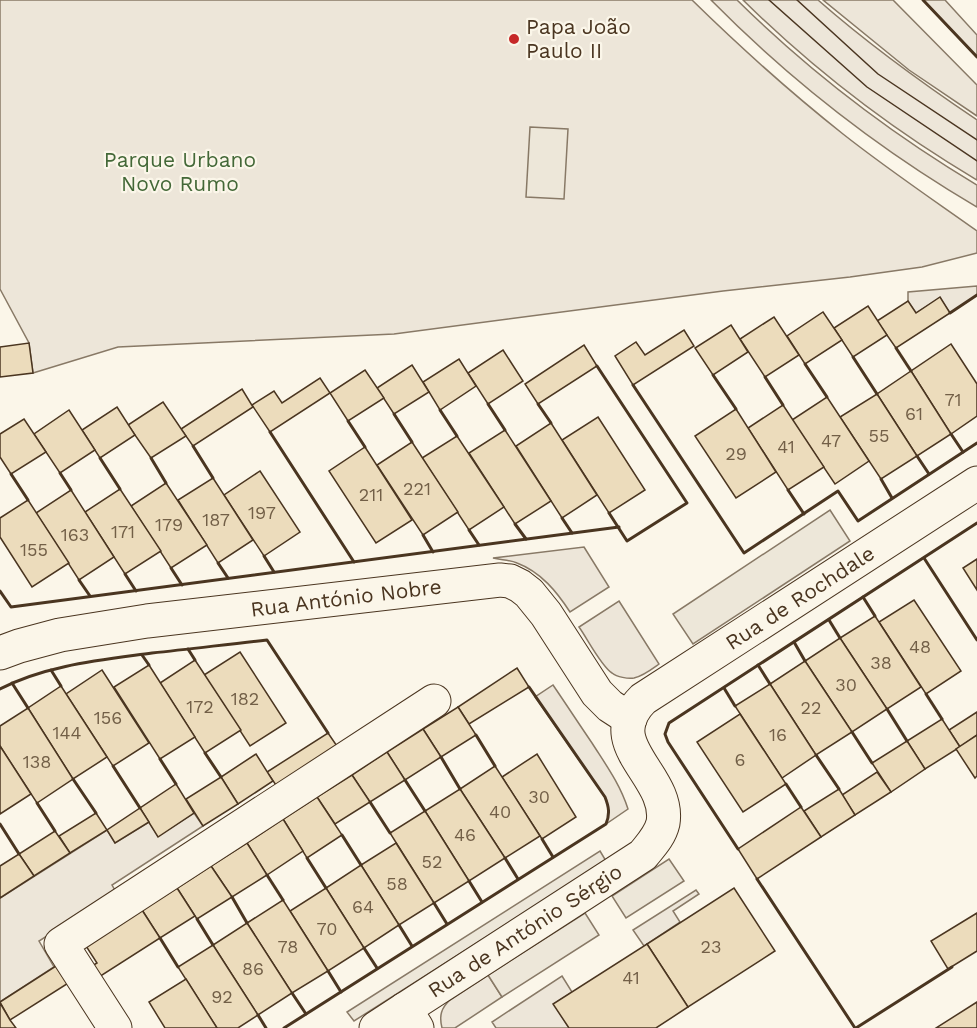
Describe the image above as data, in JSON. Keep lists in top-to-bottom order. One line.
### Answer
{"streets":{"street":["Rua António Nobre","Rua de Rochdale","Rua de António Sérgio"]},"crossings":[["Rua António Nobre","Rua de Rochdale"],["Rua António Nobre","Rua de António Sérgio"],["Rua de Rochdale","Rua de António Sérgio"]],"parks":["Parque Urbano Novo Rumo"],"places":["Papa João Paulo II"],"house_numbers":["71","61","55","47","41","29","221","211","197","187","179","171","163","155","48","38","30","182","172","22","156","144","16","6","138","30","40","46","52","58","64","70","78","23","86","41","92"]}
